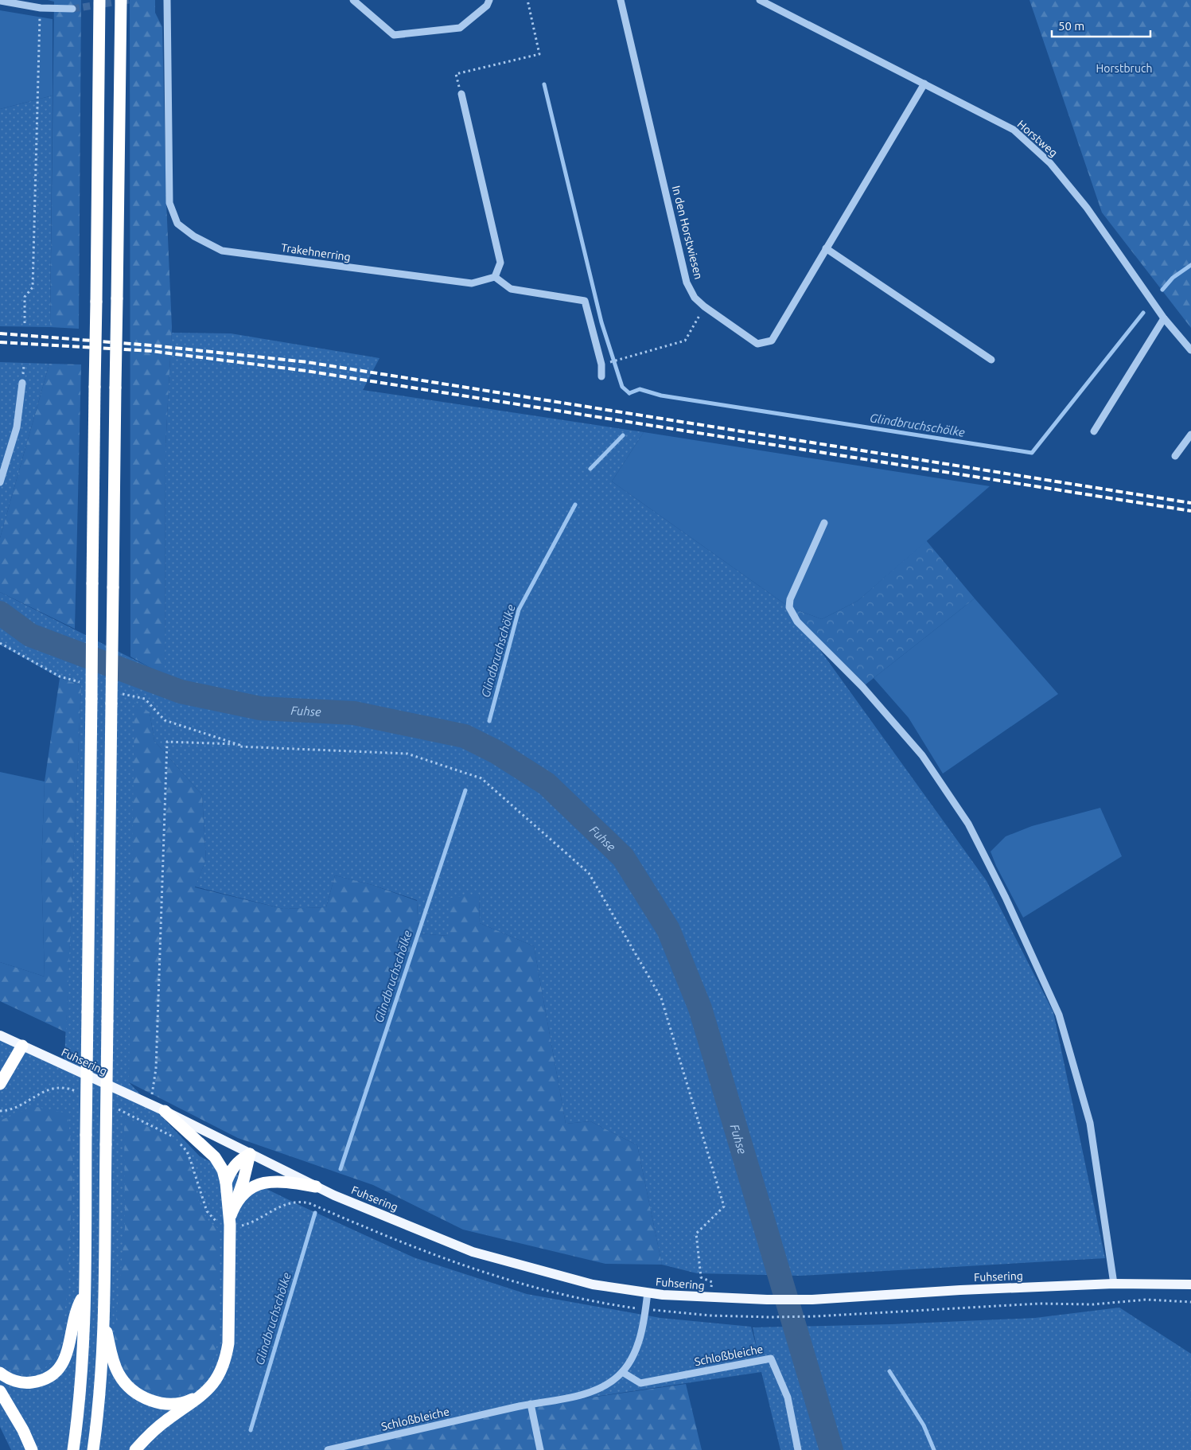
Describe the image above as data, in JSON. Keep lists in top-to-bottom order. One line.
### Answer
{"streets":{"main road":["Fuhsering"],"street":["Horstweg","In den Horstwiesen","Trakehnerring","Schloßbleiche"]},"crossings":[["Horstweg","In den Horstwiesen"],["Fuhsering","Schloßbleiche"]],"water":["Glindbruchschölke","Fuhse"],"parks":["Horstbruch"],"scale_bar":"50 m"}
